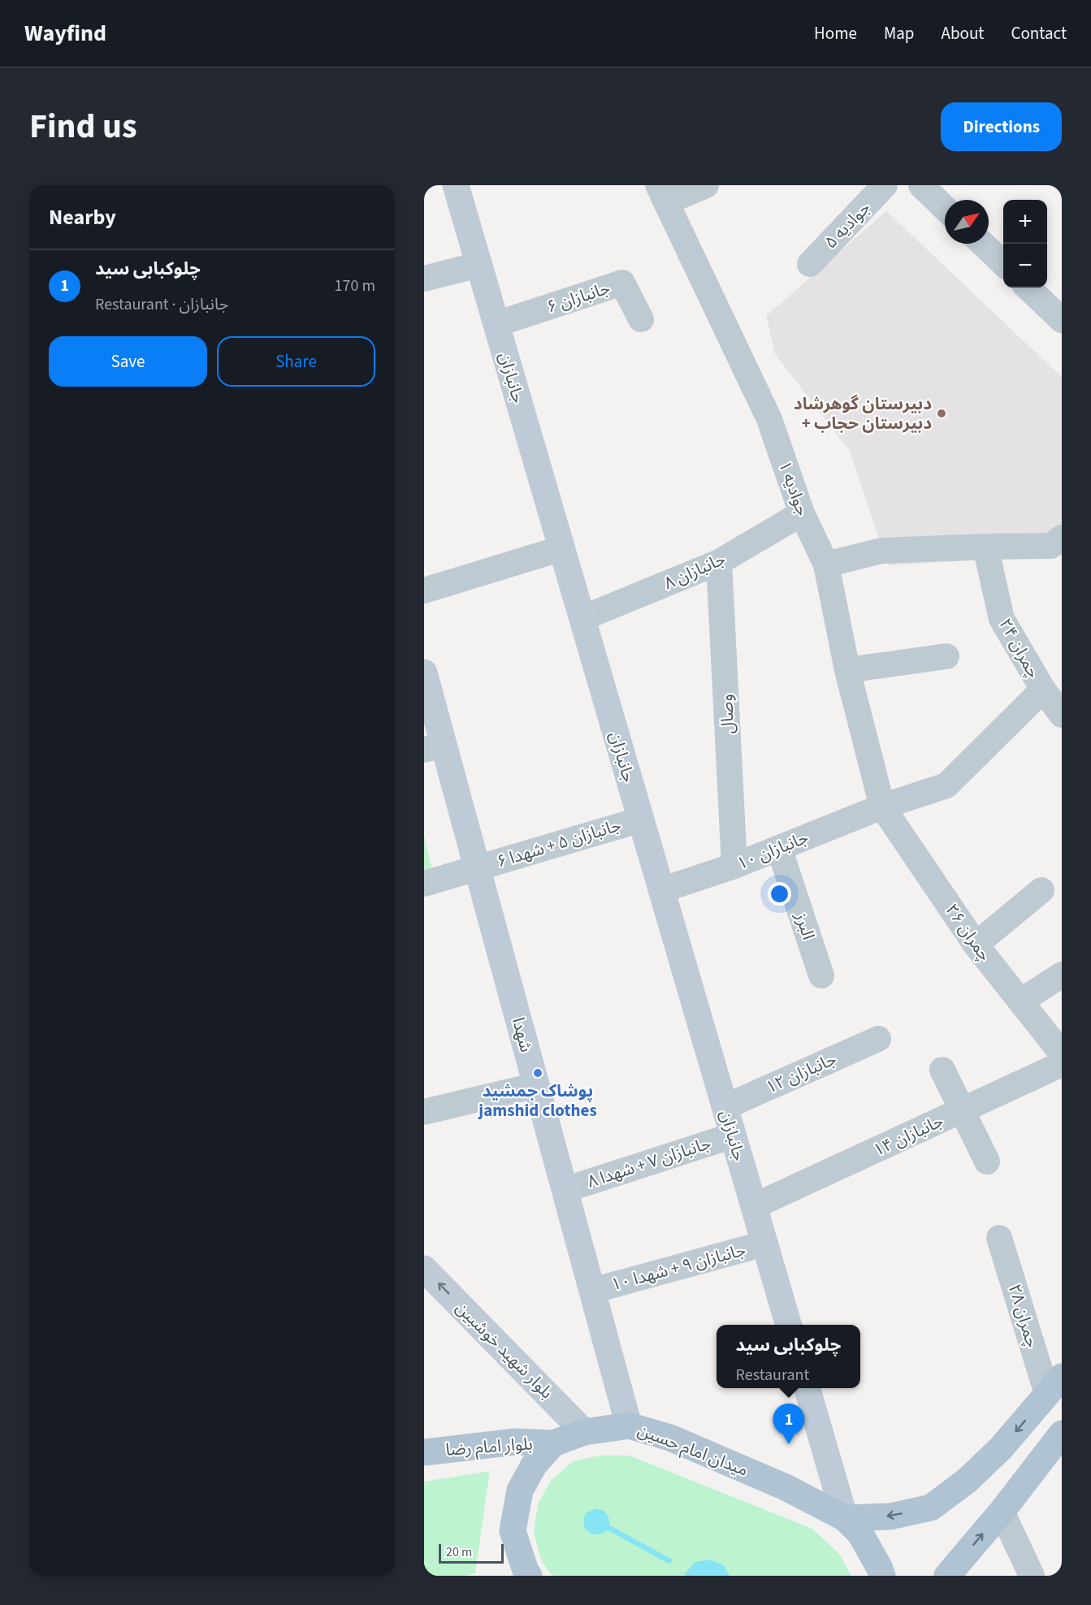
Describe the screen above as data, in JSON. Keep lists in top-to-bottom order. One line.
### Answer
{"streets":{"main road":["جانبازان","شهدا","بلوار شهید خوشبین","بلوار امام رضا","میدان امام حسین"],"street":["جوادیه ۵","جانبازان ۶","جوادیه ۱","جانبازان ۸","چمران ۲۴","وصال","جانبازان ۵ + شهدا ۶","جانبازان ۱۰","البرز","چمران ۲۶","جانبازان ۱۲","جانبازان ۱۴","جانبازان ۷ + شهدا ۸","جانبازان ۹ + شهدا ۱۰","چمران ۲۸"]},"crossings":[["جانبازان ۶","جانبازان"],["جانبازان","جانبازان ۸"],["جانبازان","جانبازان ۵ + شهدا ۶"],["جانبازان","جانبازان ۱۰"],["جانبازان","جانبازان ۱۲"],["جانبازان","جانبازان ۱۴"],["جانبازان","جانبازان ۷ + شهدا ۸"],["جانبازان","جانبازان ۹ + شهدا ۱۰"],["جوادیه ۱","جانبازان ۸"],["جوادیه ۱","جانبازان ۱۰"],["جوادیه ۱","چمران ۲۶"],["جانبازان ۸","وصال"],["چمران ۲۴","جانبازان ۱۰"],["وصال","جانبازان ۱۰"],["جانبازان ۵ + شهدا ۶","شهدا"],["جانبازان ۱۰","البرز"],["جانبازان ۱۰","چمران ۲۶"],["شهدا","جانبازان ۷ + شهدا ۸"],["شهدا","جانبازان ۹ + شهدا ۱۰"],["شهدا","میدان امام حسین"],["بلوار شهید خوشبین","میدان امام حسین"],["بلوار امام رضا","میدان امام حسین"]],"one_way":["بلوار شهید خوشبین"],"places":["دبیرستان گوهرشاد + دبیرستان حجاب","پوشاک جمشید jamshid clothes"],"scale_bar":"20 m","north":"top right","page":{"header":"Wayfind","nav":["Home","Map","About","Contact"],"title":"Find us","buttons":["Directions",["Save","Share"]],"heading":"Nearby","map_buttons":["+","−"],"list":[{"mark":"1","name":"چلوکبابی سید","note":"Restaurant · جانبازان","value":"170 m"}],"popup":["چلوکبابی سید","Restaurant"],"pins":"1","scale":"20 m"}}
